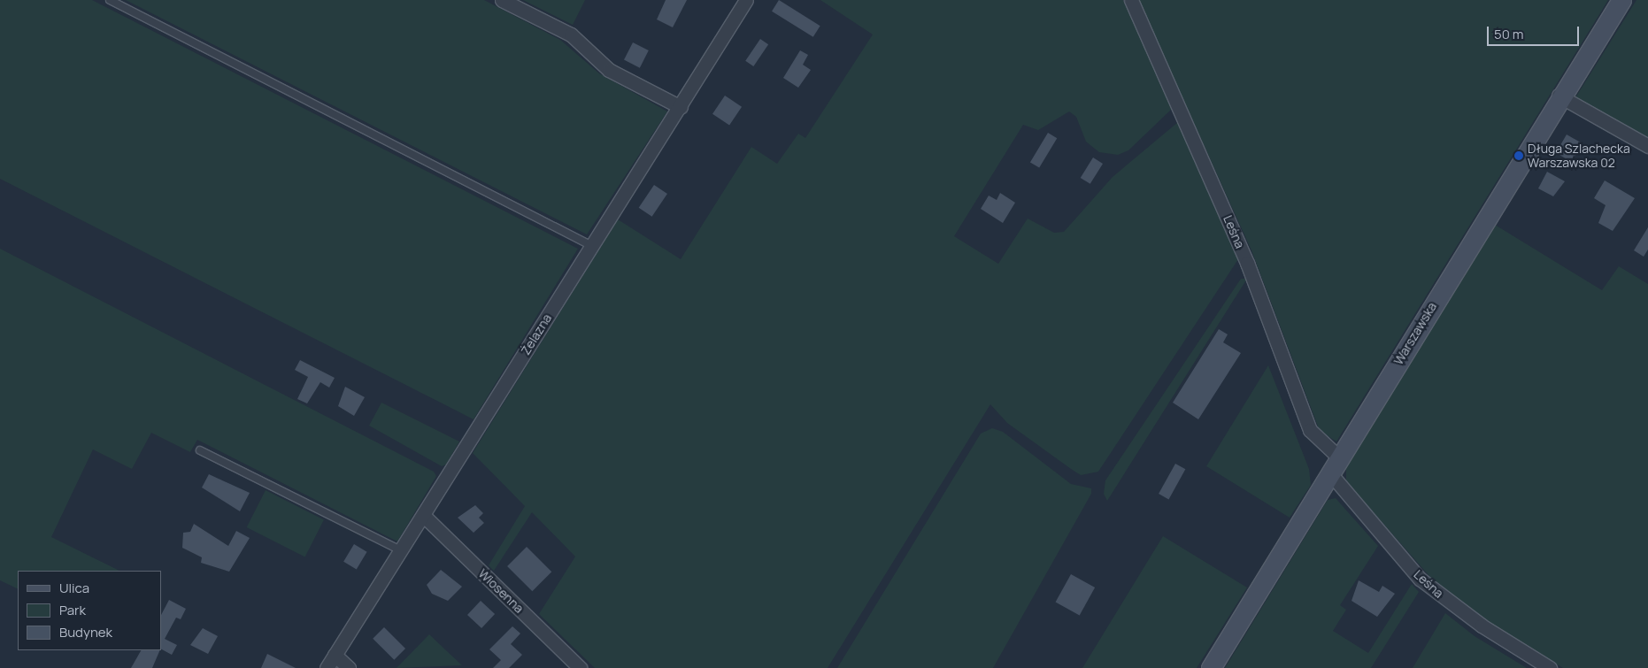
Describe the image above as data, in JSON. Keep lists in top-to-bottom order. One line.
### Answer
{"streets":{"street":["Leśna","Warszawska","Żelazna","Wiosenna"]},"crossings":[["Leśna","Warszawska"],["Żelazna","Wiosenna"]],"places":["Długa Szlachecka Warszawska 02"],"legend":["Ulica","Park","Budynek"],"scale_bar":"50 m"}
